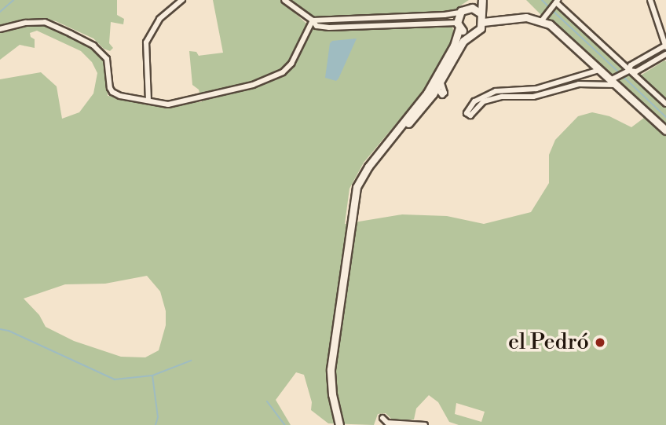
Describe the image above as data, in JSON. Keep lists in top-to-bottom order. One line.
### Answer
{"places":["el Pedró"]}
